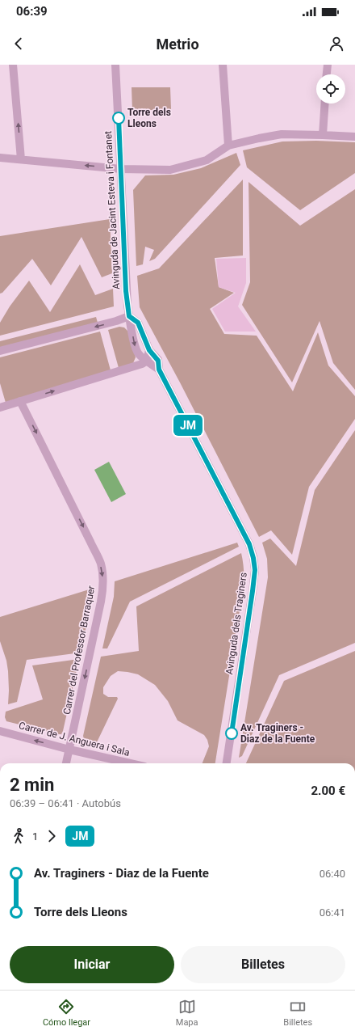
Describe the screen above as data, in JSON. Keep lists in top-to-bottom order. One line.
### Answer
{"streets":{"street":["Avinguda de Jacint Esteva i Fontanet","Avinguda dels Traginers","Carrer del Professor Barraquer","Carrer de J. Anguera i Sala"]},"crossings":[["Avinguda de Jacint Esteva i Fontanet","Avinguda dels Traginers"],["Carrer del Professor Barraquer","Carrer de J. Anguera i Sala"]],"one_way":["Carrer del Professor Barraquer","Carrer de J. Anguera i Sala"],"places":["Torre dels Lleons","Av. Traginers - Diaz de la Fuente"],"lines":["bus line JM"],"page":{"status":"06:39","header":"Metrio","on_map":"JM","heading":["2 min","06:39 – 06:41 · Autobús","2.00 €"],"legs":["1","JM"],"list":[{"name":"Av. Traginers - Diaz de la Fuente","value":"06:40"},{"name":"Torre dels Lleons","value":"06:41"}],"buttons":["Iniciar","Billetes"],"tabs":["Cómo llegar","Mapa","Billetes"]}}
